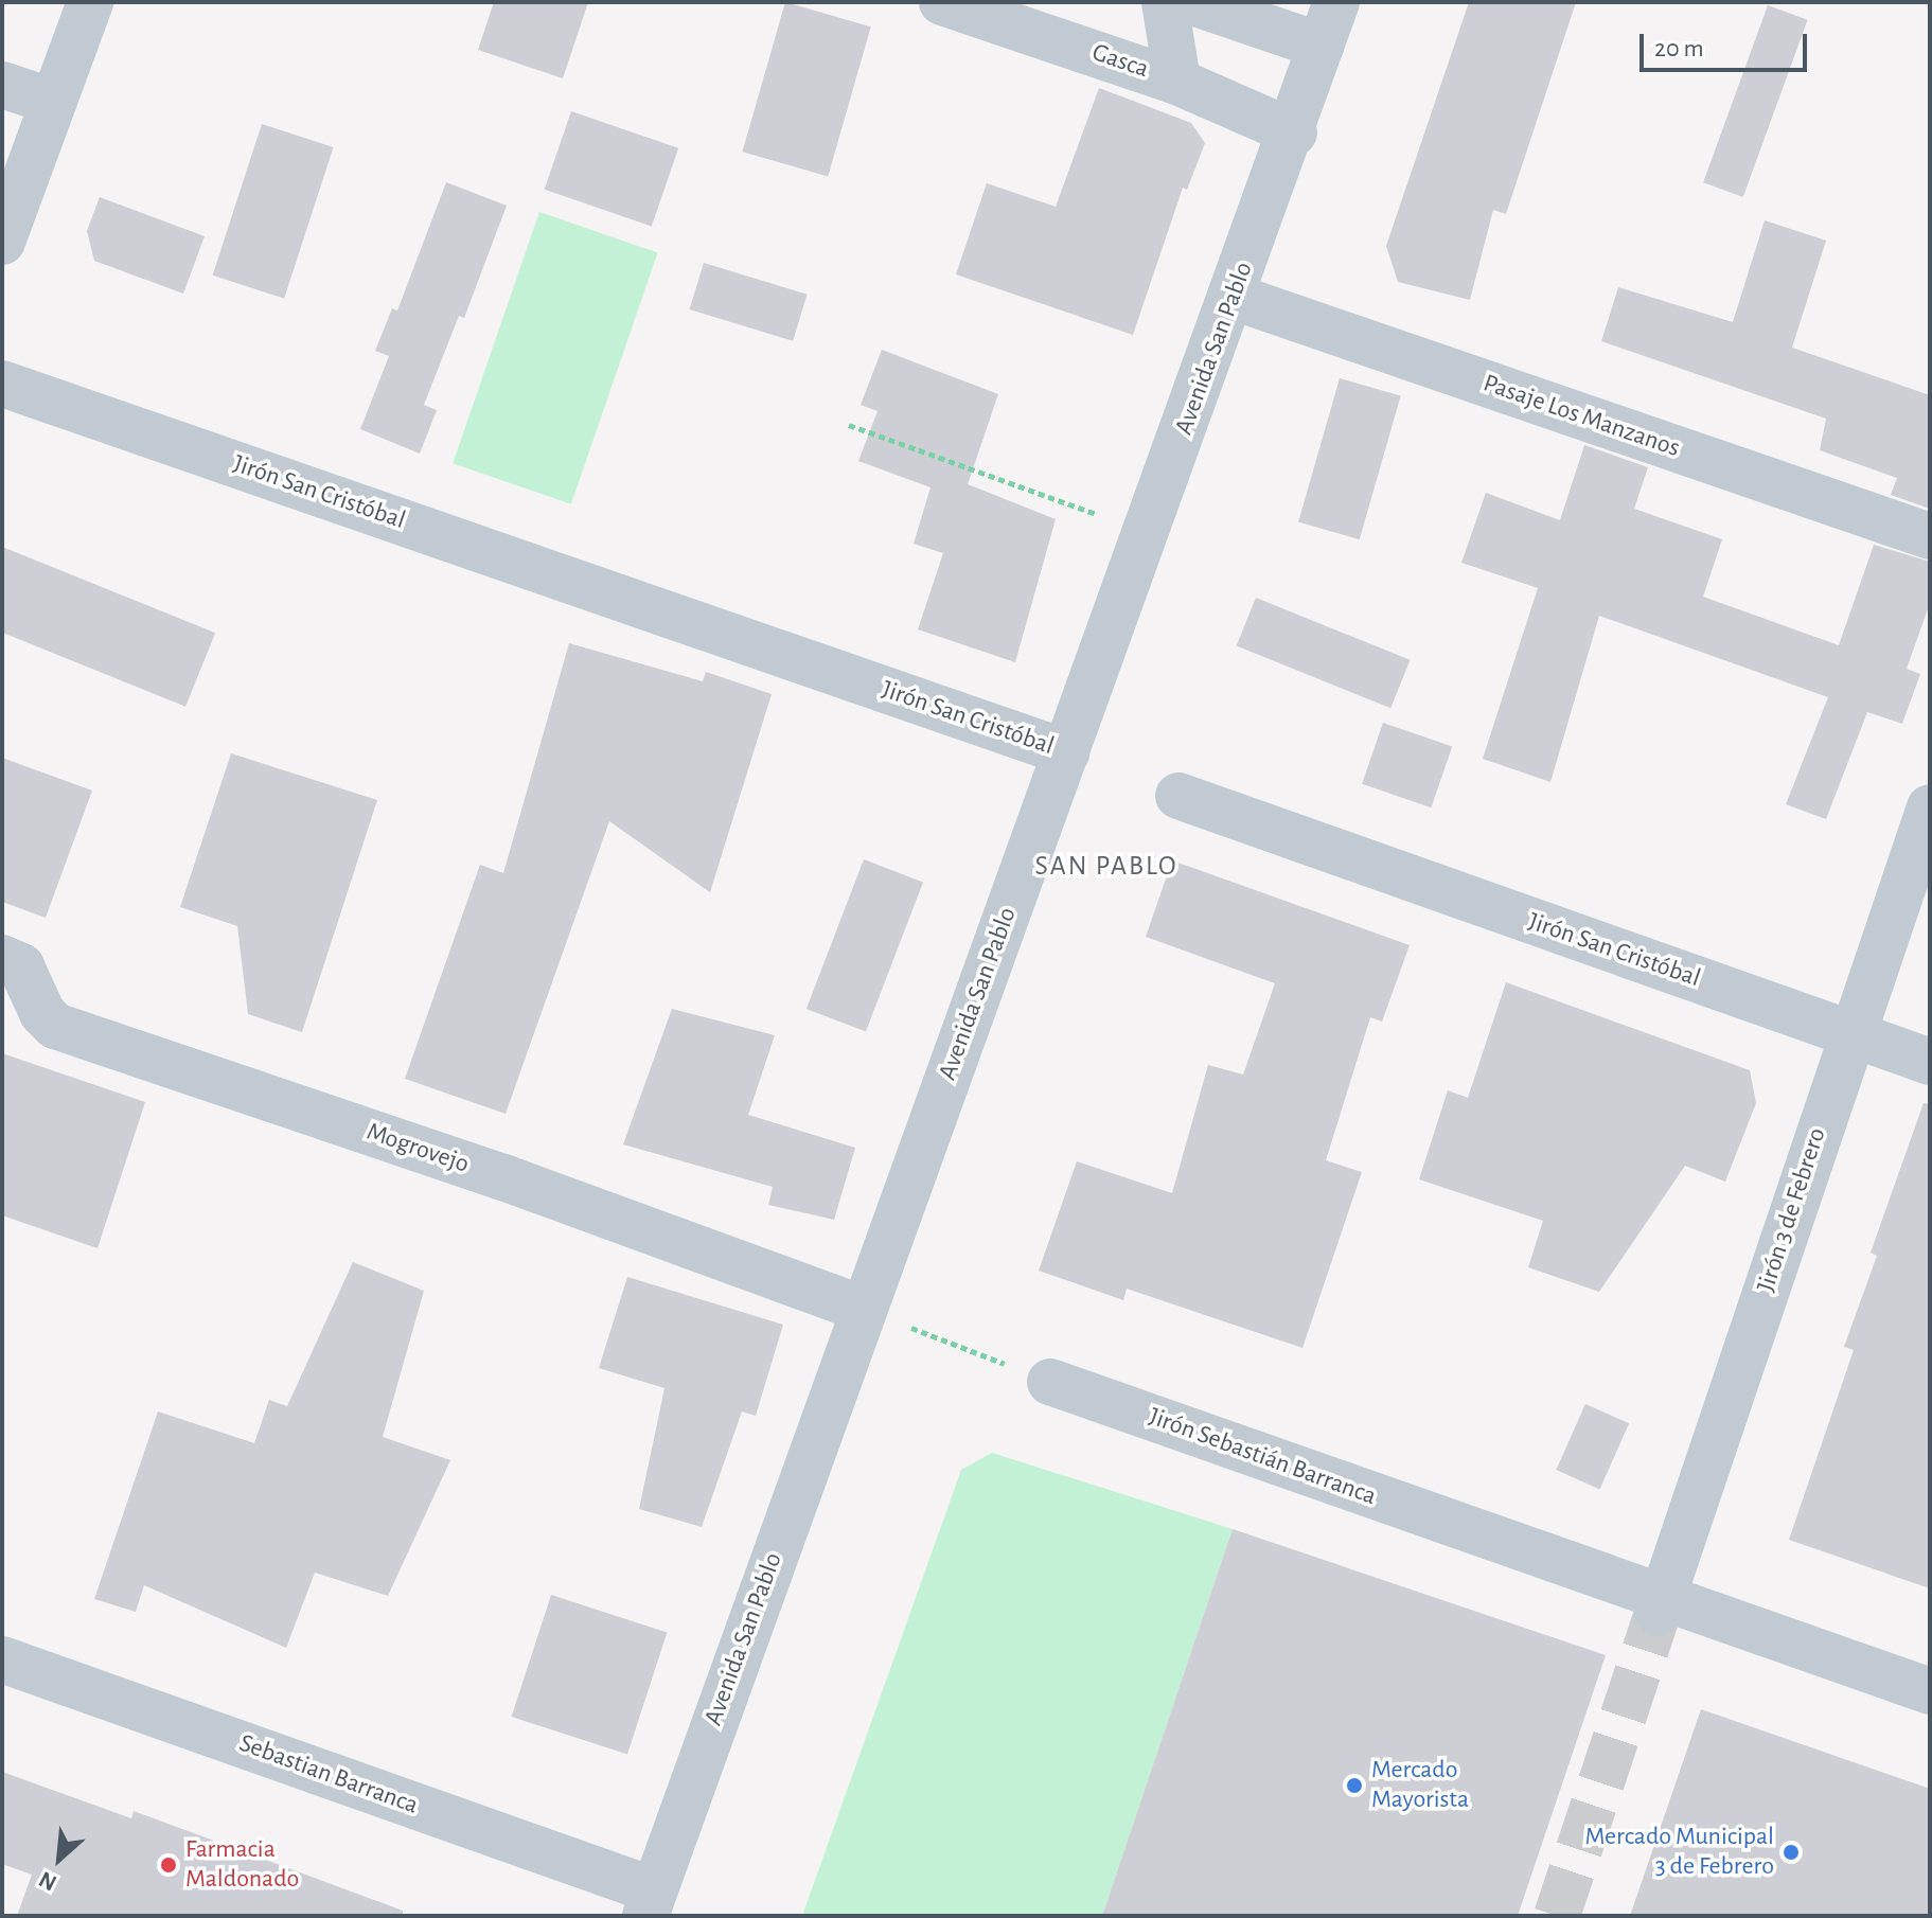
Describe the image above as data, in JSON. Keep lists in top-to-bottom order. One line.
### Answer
{"streets":{"street":["Gasca","Avenida San Pablo","Pasaje Los Manzanos","Jirón San Cristóbal","Mogrovejo","Jirón 3 de Febrero","Jirón Sebastián Barranca","Sebastian Barranca"]},"crossings":[["Gasca","Avenida San Pablo"],["Avenida San Pablo","Pasaje Los Manzanos"],["Avenida San Pablo","Jirón San Cristóbal"],["Avenida San Pablo","Mogrovejo"],["Avenida San Pablo","Sebastian Barranca"],["Jirón San Cristóbal","Jirón 3 de Febrero"],["Jirón 3 de Febrero","Jirón Sebastián Barranca"]],"districts":["SAN PABLO"],"places":["Mercado Mayorista","Mercado Municipal 3 de Febrero","Farmacia Maldonado"],"scale_bar":"20 m","north":"bottom left"}
